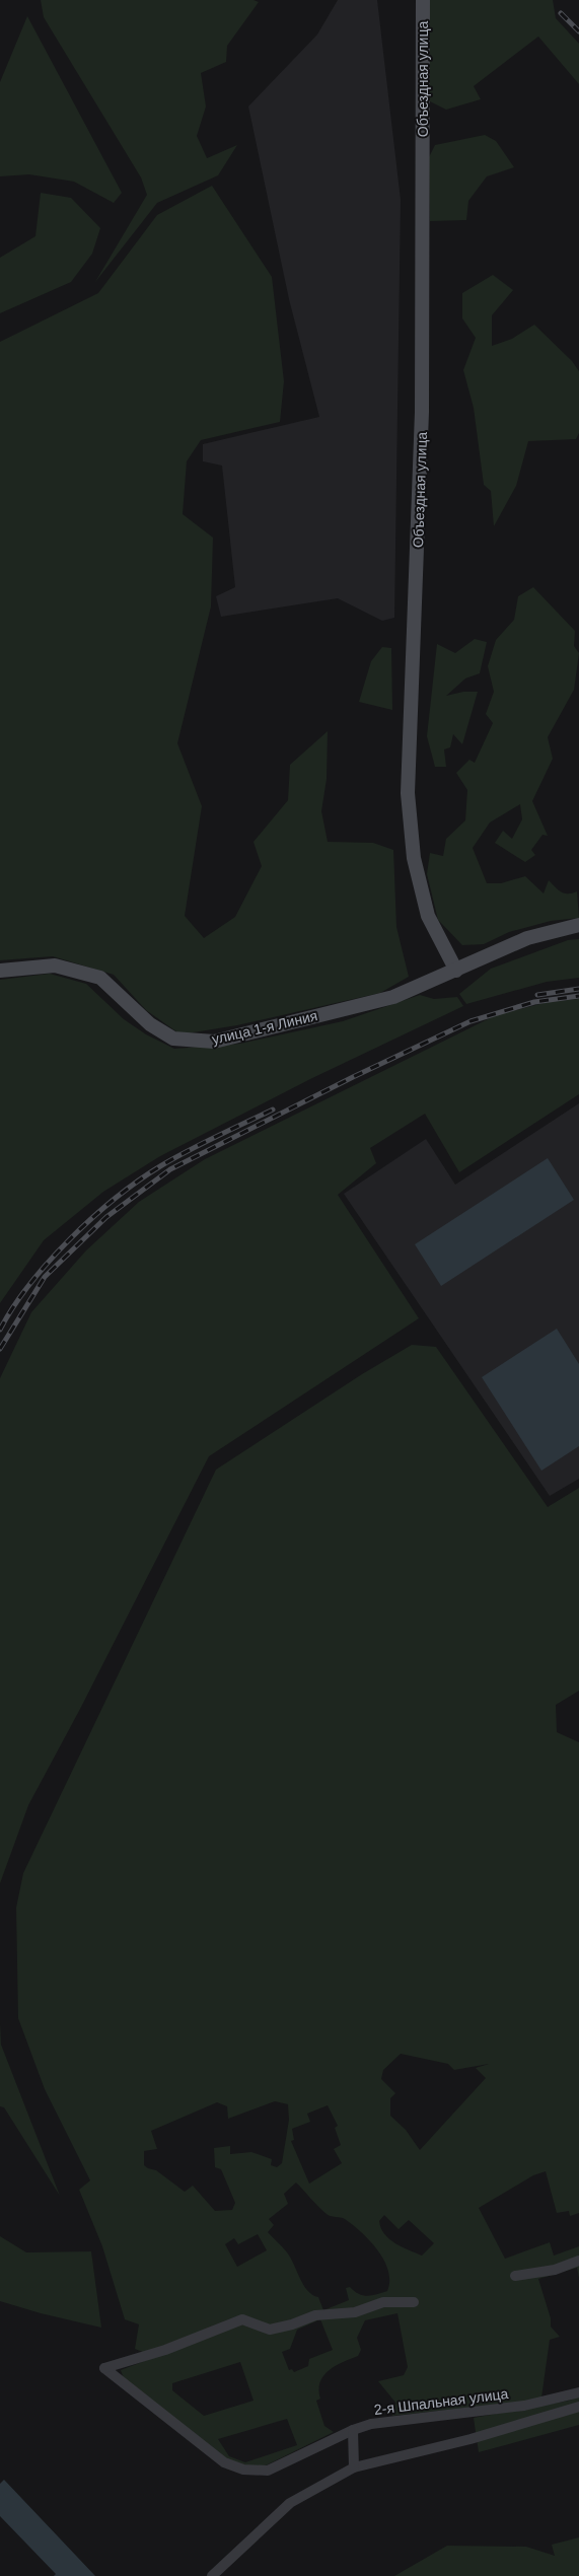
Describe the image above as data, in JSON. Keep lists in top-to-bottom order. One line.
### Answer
{"streets":{"main road":["Объездная улица","улица 1-я Линия"],"street":["2-я Шпальная улица"]},"crossings":[["Объездная улица","улица 1-я Линия"]]}
